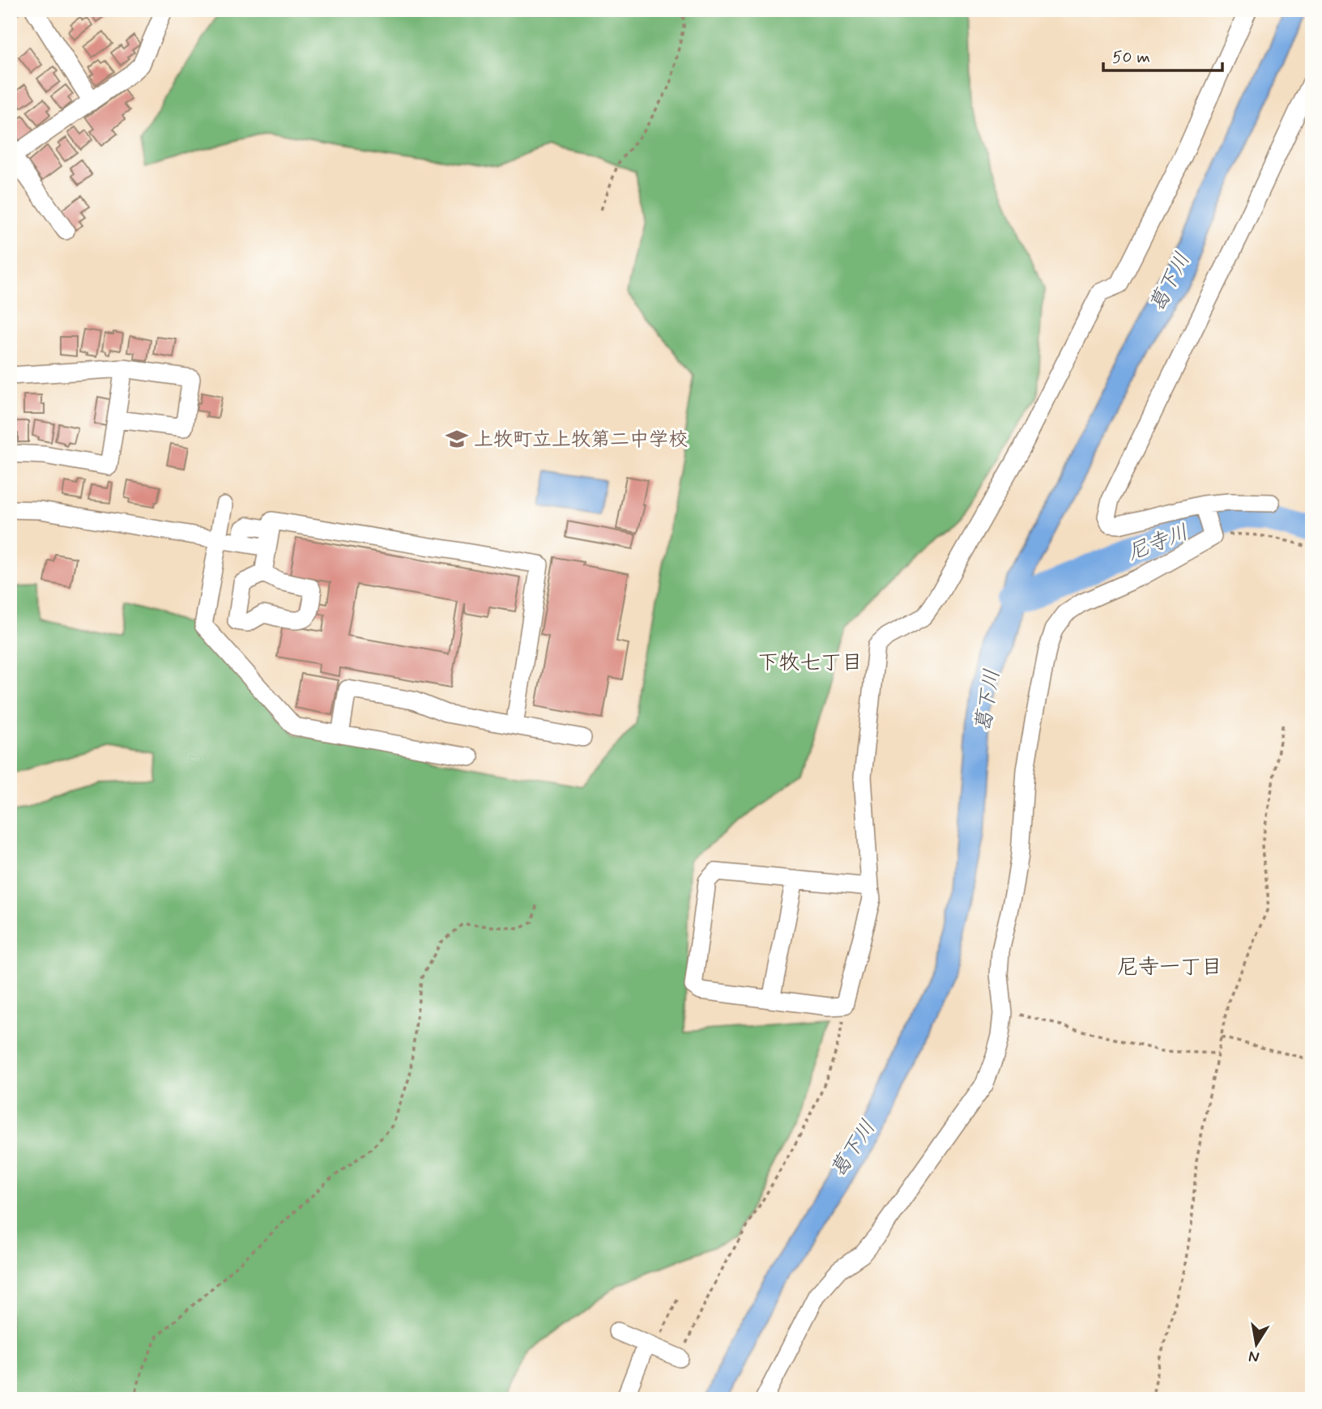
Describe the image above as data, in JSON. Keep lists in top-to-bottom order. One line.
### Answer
{"districts":["下牧七丁目","尼寺一丁目"],"water":["葛下川","尼寺川"],"places":{"school or university":["上牧町立上牧第二中学校"]},"scale_bar":"50 m","north":"bottom"}
